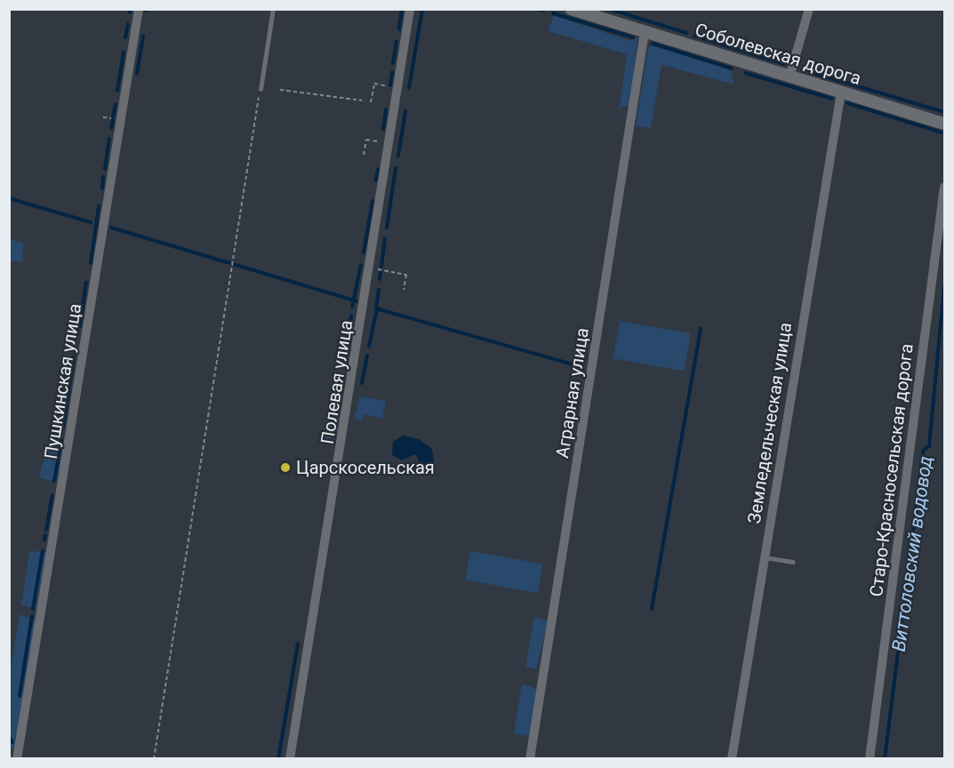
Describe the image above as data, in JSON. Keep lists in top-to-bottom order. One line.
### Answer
{"streets":{"street":["Соболевская дорога","Пушкинская улица","Полевая улица","Аграрная улица","Земледельческая улица","Старо-Красносельская дорога"]},"crossings":[["Соболевская дорога","Аграрная улица"],["Соболевская дорога","Земледельческая улица"]],"water":["Виттоловский водовод"],"places":["Царскосельская"]}
